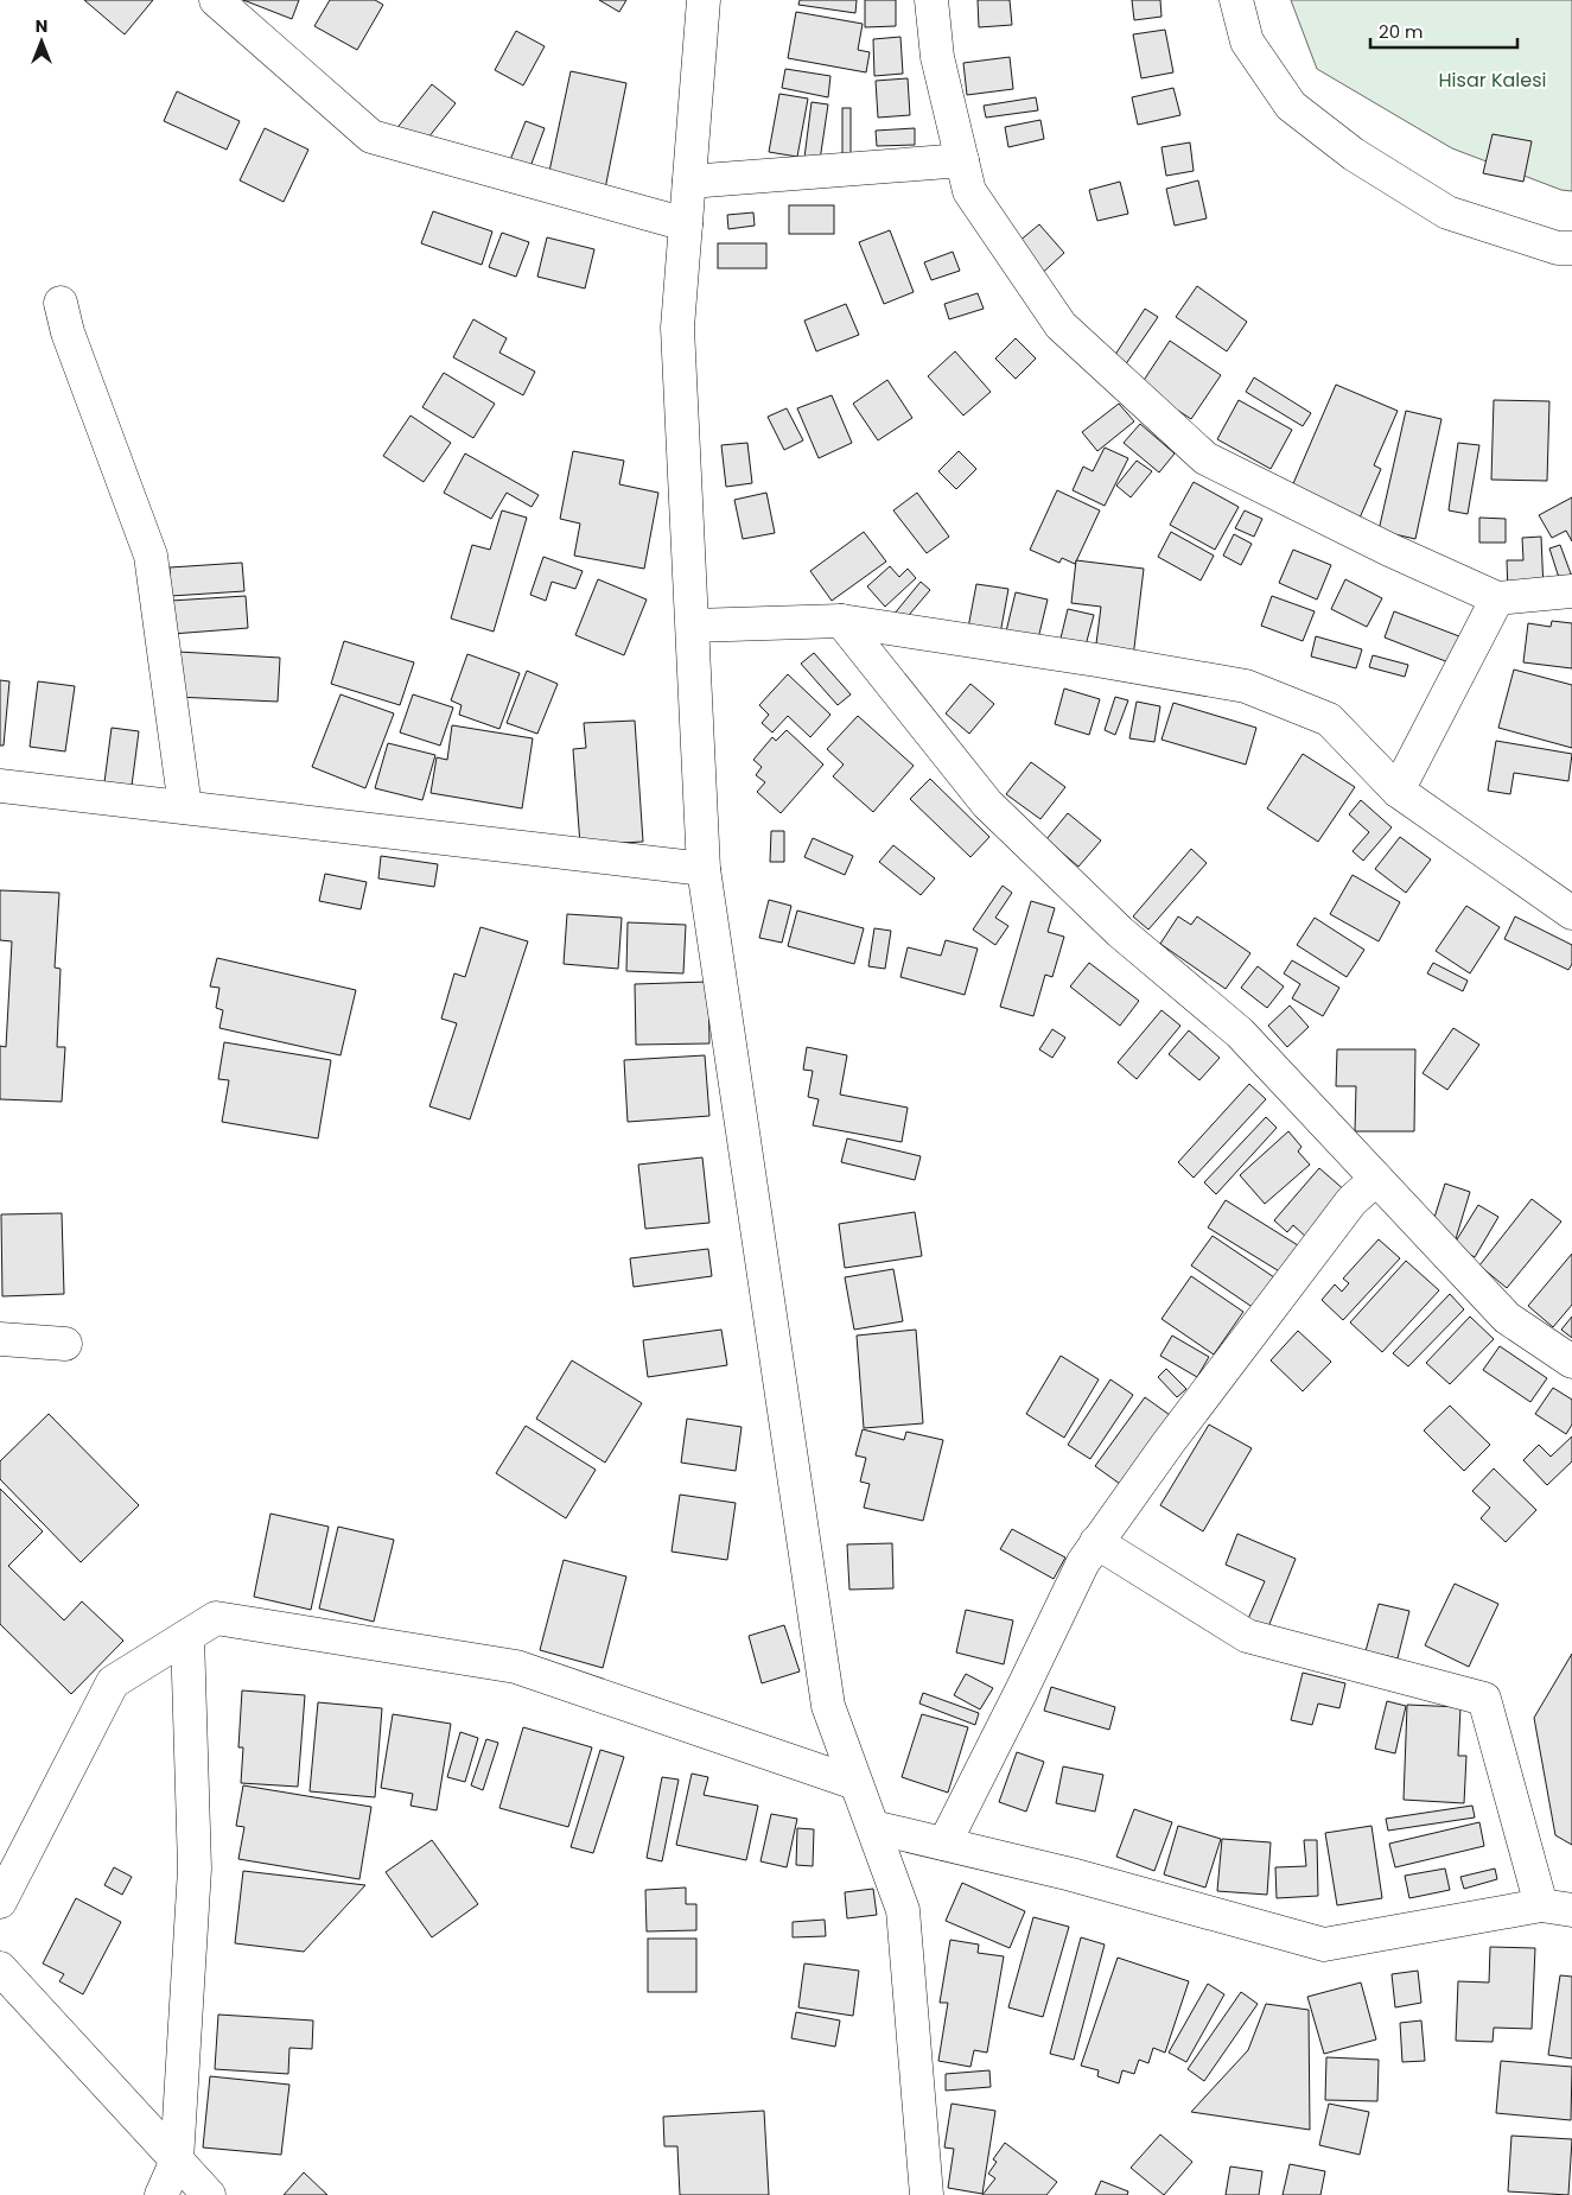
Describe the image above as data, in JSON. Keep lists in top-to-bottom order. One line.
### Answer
{"parks":["Hisar Kalesi"],"scale_bar":"20 m","north":"top"}
